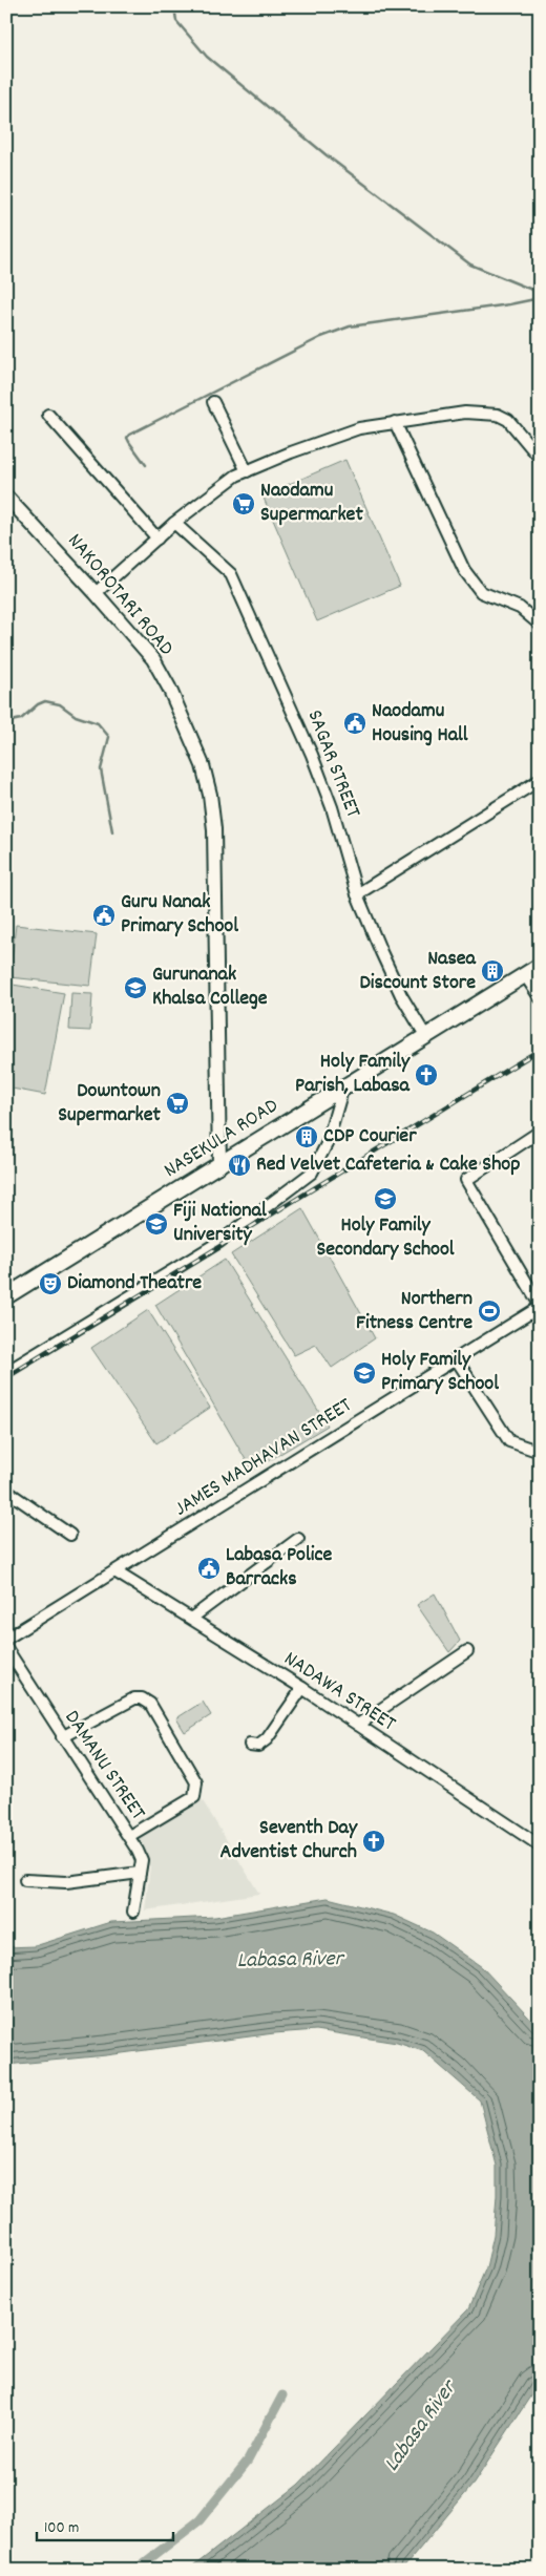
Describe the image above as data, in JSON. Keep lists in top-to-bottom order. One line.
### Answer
{"streets":{"main road":["NASEKULA ROAD"],"street":["NAKOROTARI ROAD","SAGAR STREET","JAMES MADHAVAN STREET","NADAWA STREET","DAMANU STREET"]},"crossings":[["NAKOROTARI ROAD","NASEKULA ROAD"],["SAGAR STREET","NASEKULA ROAD"],["JAMES MADHAVAN STREET","NADAWA STREET"]],"water":["Labasa River"],"places":{"supermarket":["Naodamu Supermarket","Downtown Supermarket"],"public building":["Naodamu Housing Hall","Guru Nanak Primary School","Labasa Police Barracks"],"building":["Nasea Discount Store","CDP Courier"],"school or university":["Gurunanak Khalsa College","Holy Family Secondary School","Fiji National University","Holy Family Primary School"],"church":["Holy Family Parish, Labasa","Seventh Day Adventist Church"],"restaurant":["Red Velvet Cafeteria & Cake Shop"],"theatre":["Diamond Theatre"],"sports":["Northern Fitness Centre"]},"scale_bar":"100 m"}
